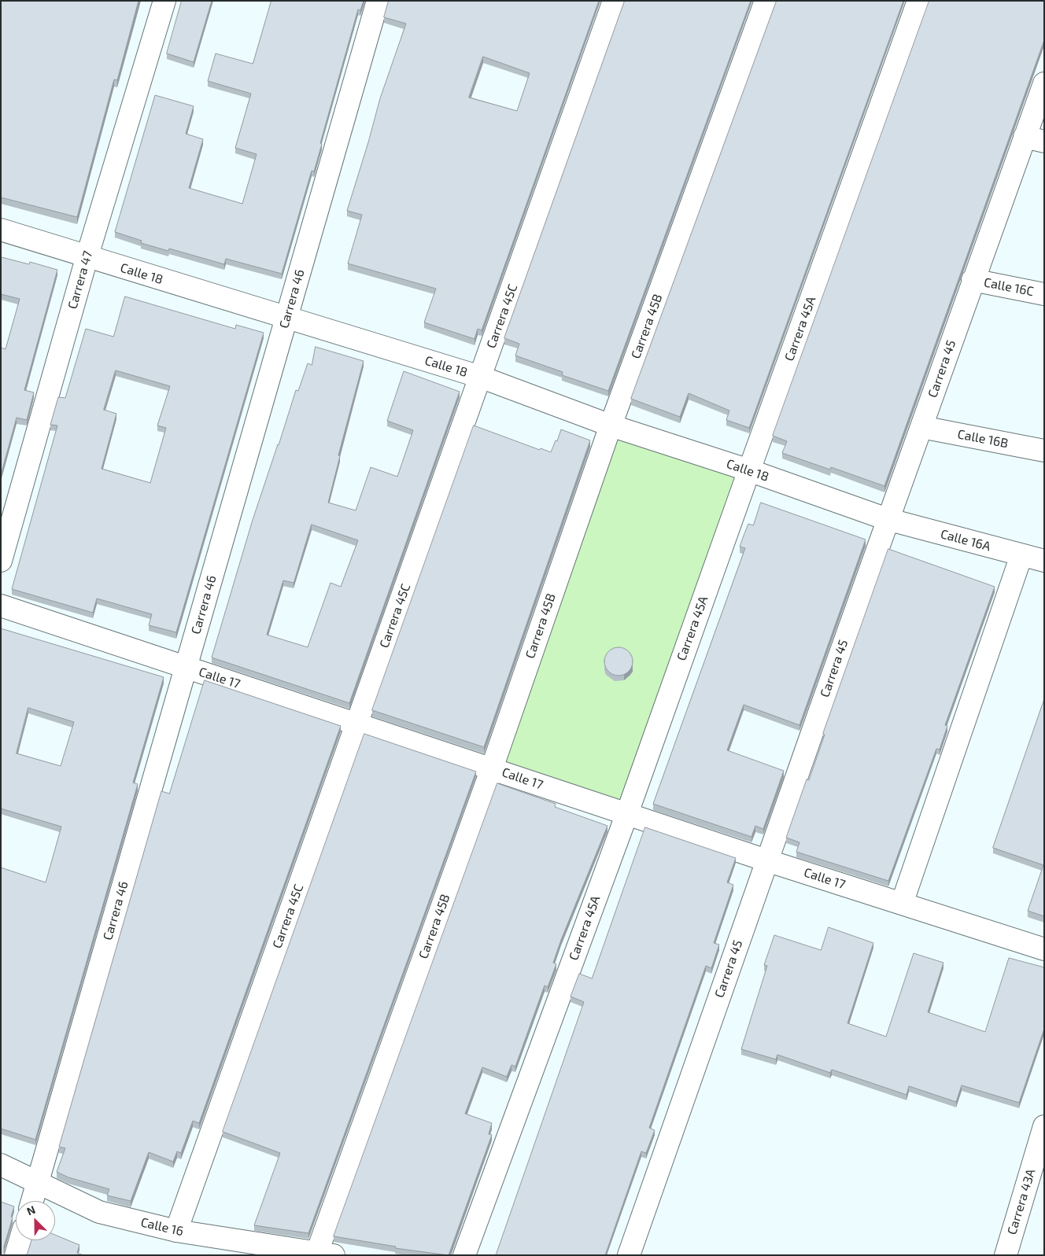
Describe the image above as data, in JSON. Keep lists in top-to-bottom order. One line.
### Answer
{"streets":{"street":["Calle 18","Carrera 47","Calle 16C","Carrera 46","Carrera 45C","Carrera 45B","Carrera 45A","Carrera 45","Calle 16B","Calle 16A","Calle 17","Carrera 43A","Calle 16"]},"crossings":[["Calle 18","Carrera 47"],["Calle 18","Carrera 46"],["Calle 18","Carrera 45C"],["Calle 18","Carrera 45B"],["Calle 18","Carrera 45A"],["Calle 18","Carrera 45"],["Calle 18","Calle 16A"],["Calle 16C","Carrera 45"],["Carrera 46","Calle 17"],["Carrera 46","Calle 16"],["Carrera 45C","Calle 17"],["Carrera 45C","Calle 16"],["Carrera 45B","Calle 17"],["Carrera 45B","Calle 16"],["Carrera 45A","Calle 17"],["Carrera 45","Calle 16B"],["Carrera 45","Calle 16A"],["Carrera 45","Calle 17"]],"north":"top left"}
